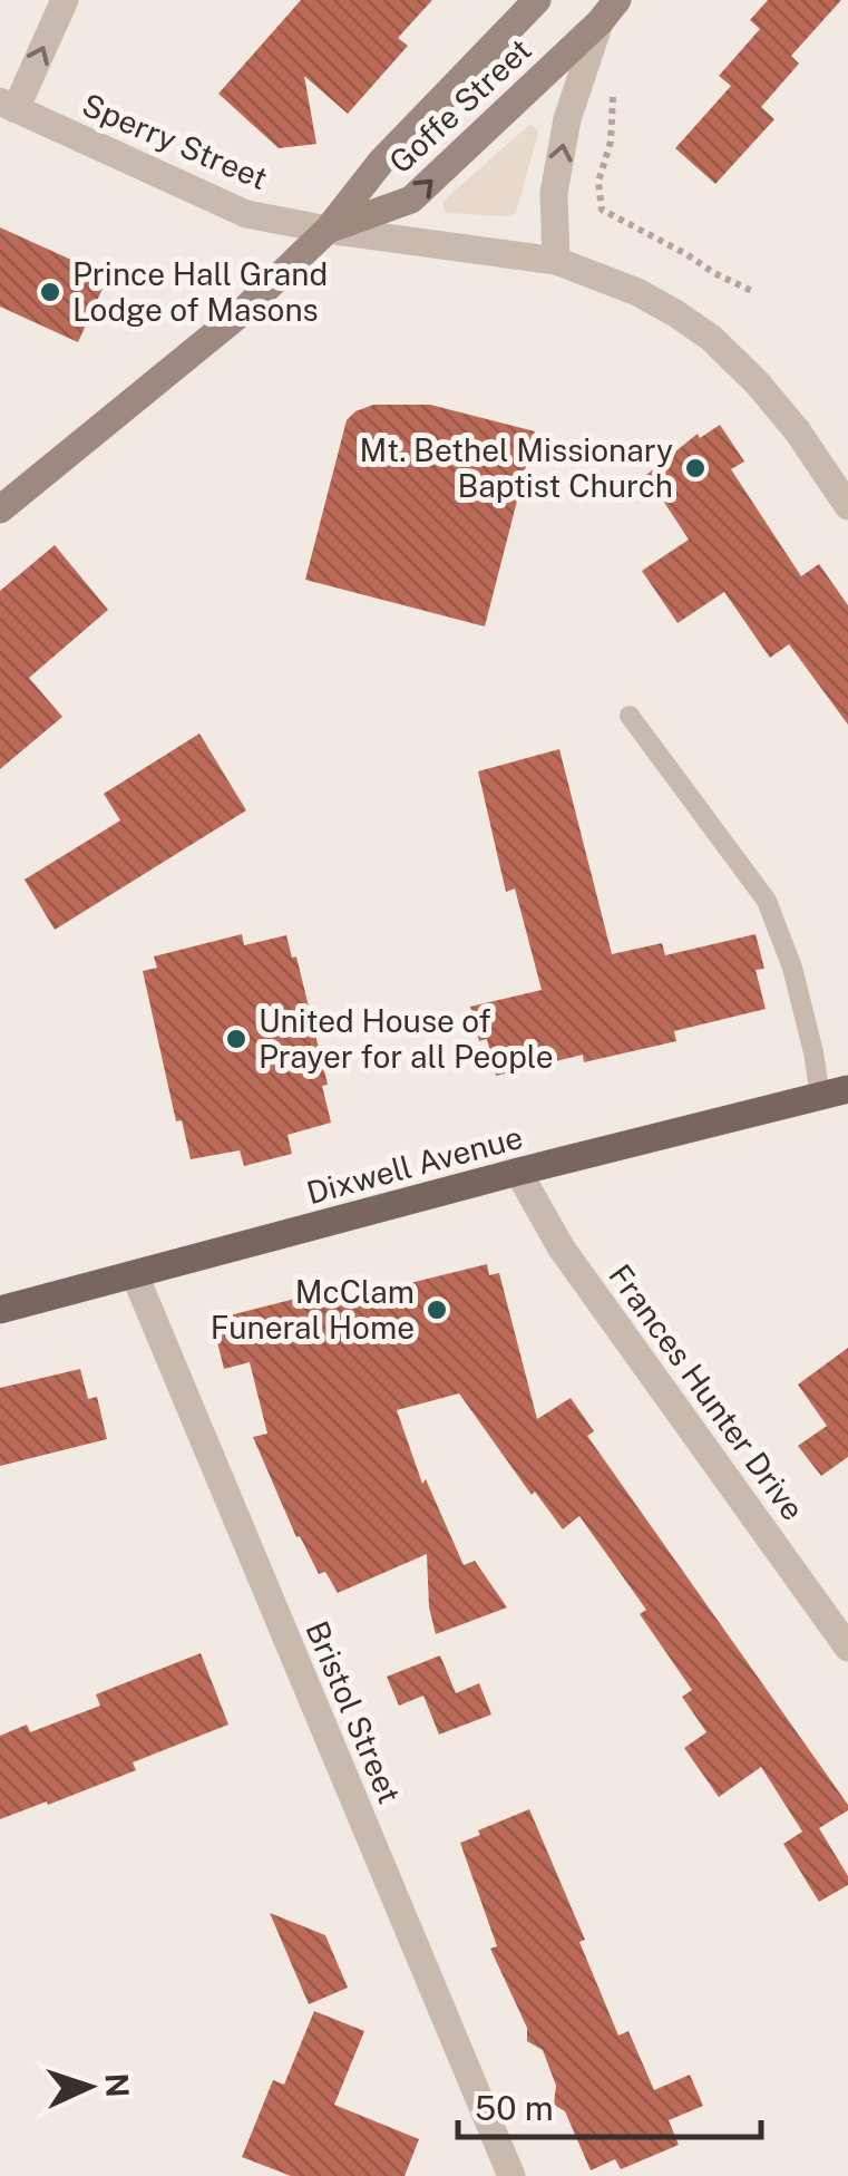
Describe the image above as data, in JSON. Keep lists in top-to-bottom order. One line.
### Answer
{"streets":{"main road":["Goffe Street","Dixwell Avenue"],"street":["Sperry Street","Frances Hunter Drive","Bristol Street"]},"crossings":[["Goffe Street","Sperry Street"],["Dixwell Avenue","Frances Hunter Drive"],["Dixwell Avenue","Bristol Street"]],"places":["Prince Hall Grand Lodge of Masons","Mt. Bethel Missionary Baptist Church","United House of Prayer for all People","McClam Funeral Home"],"scale_bar":"50 m","north":"right"}
